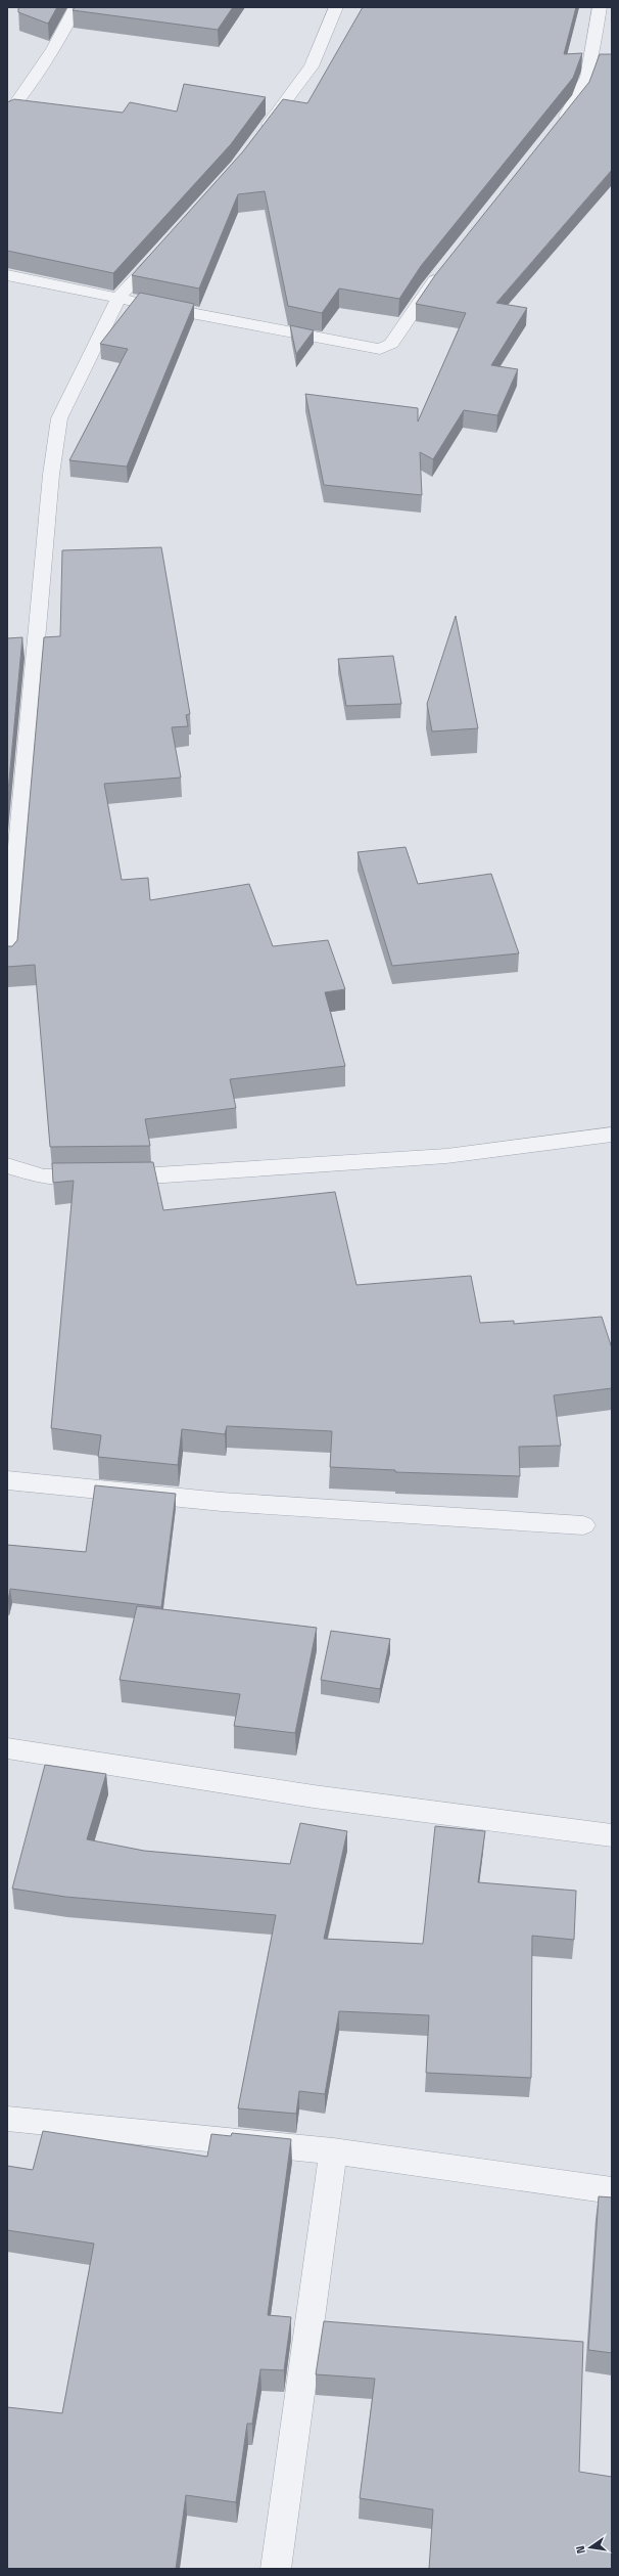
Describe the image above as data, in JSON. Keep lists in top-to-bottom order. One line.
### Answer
{"north":"left"}
